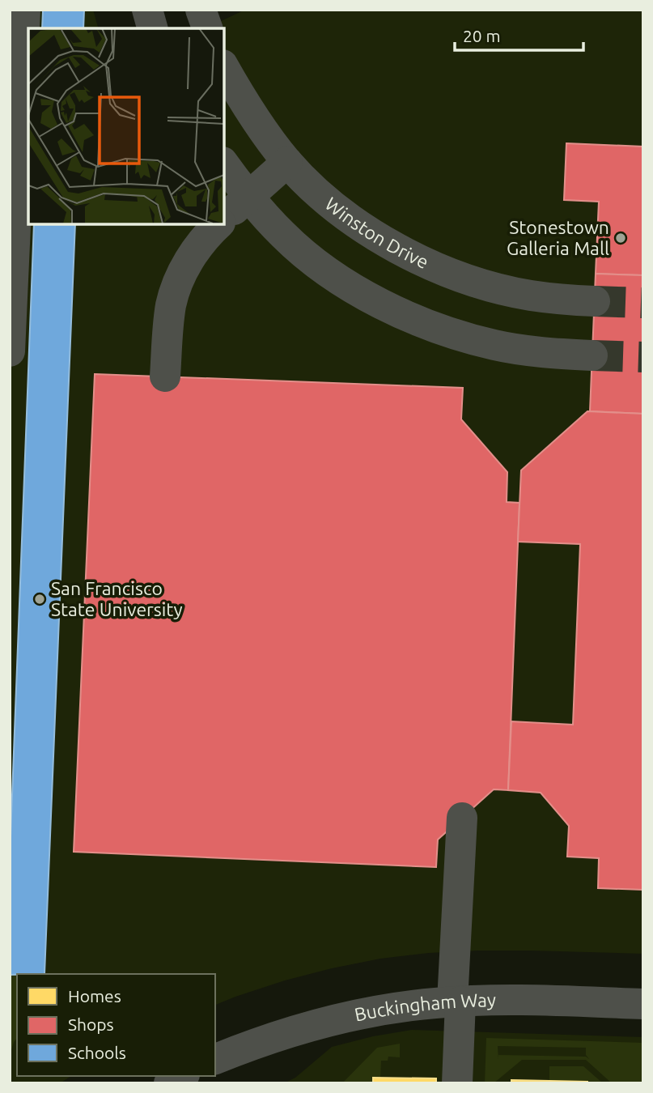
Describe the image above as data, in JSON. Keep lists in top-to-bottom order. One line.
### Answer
{"streets":{"street":["Winston Drive","Buckingham Way"]},"places":["Stonestown Galleria Mall","San Francisco State University"],"legend":["Homes","Shops","Schools"],"scale_bar":"20 m"}
